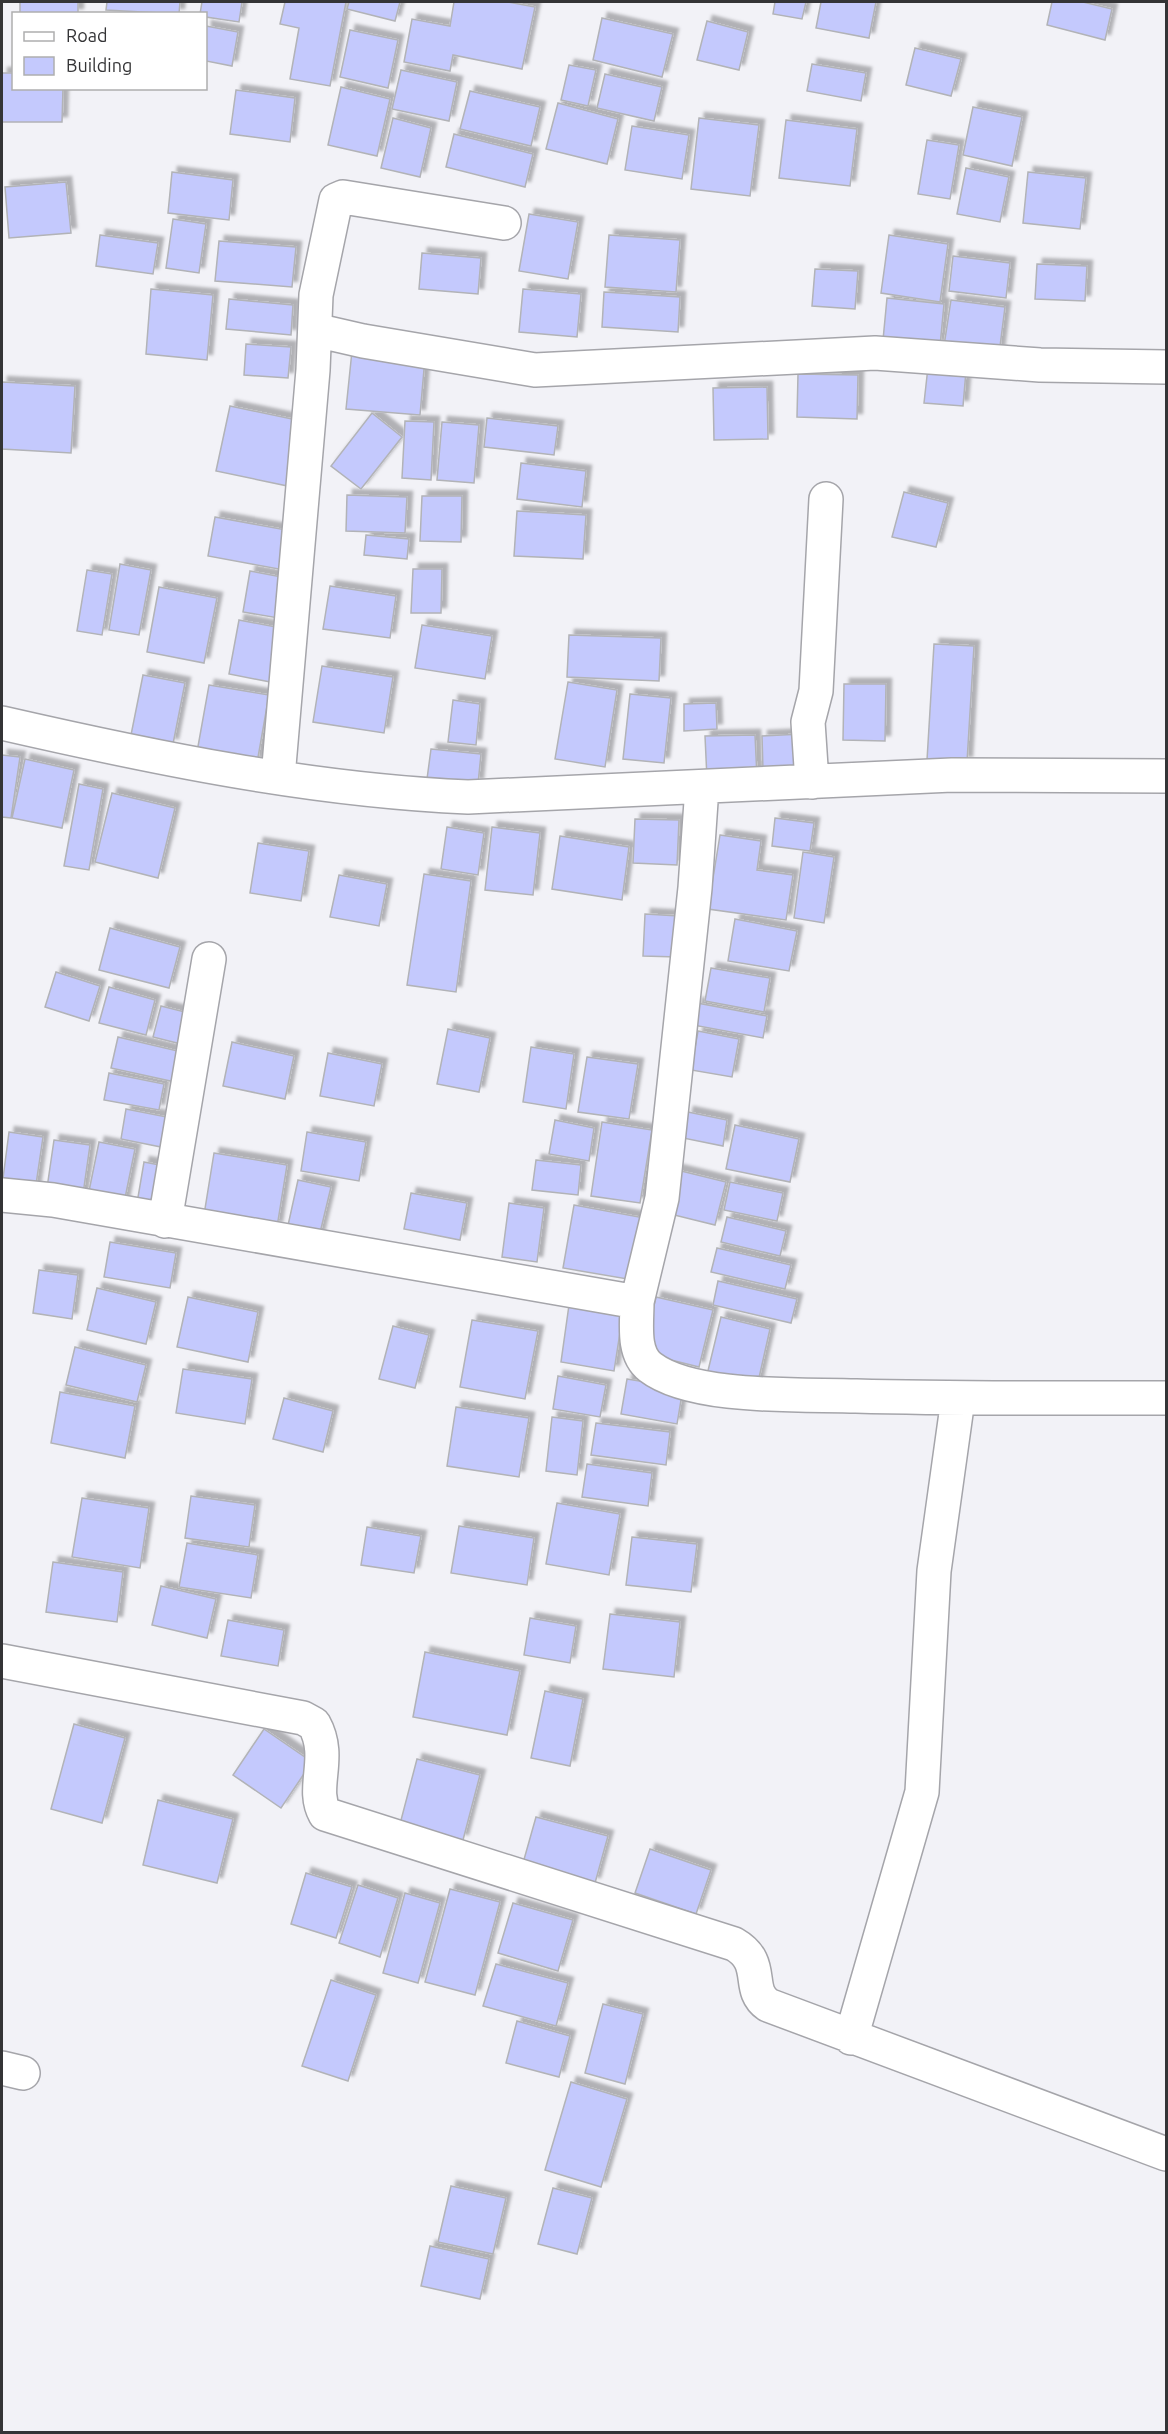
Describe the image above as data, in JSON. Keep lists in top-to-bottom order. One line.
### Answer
{"legend":["Road","Building"]}
